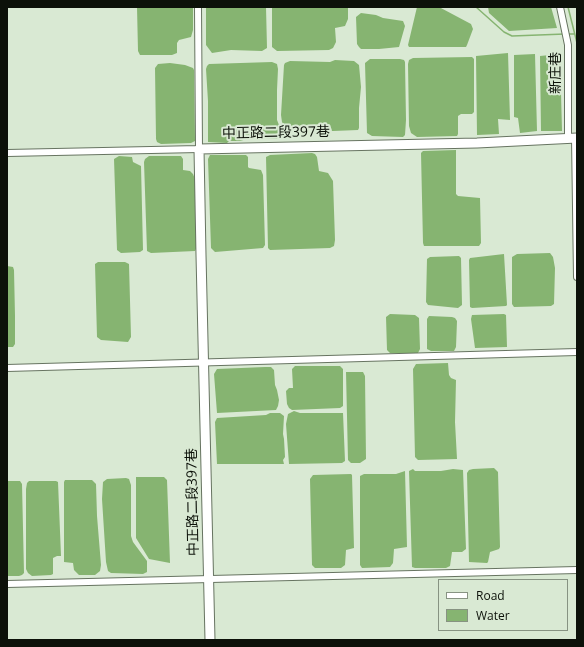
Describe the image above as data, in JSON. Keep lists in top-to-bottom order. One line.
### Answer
{"streets":{"street":["新庄巷","中正路二段397巷"]},"crossings":[["新庄巷","中正路二段397巷"]],"legend":["Road","Water"]}
